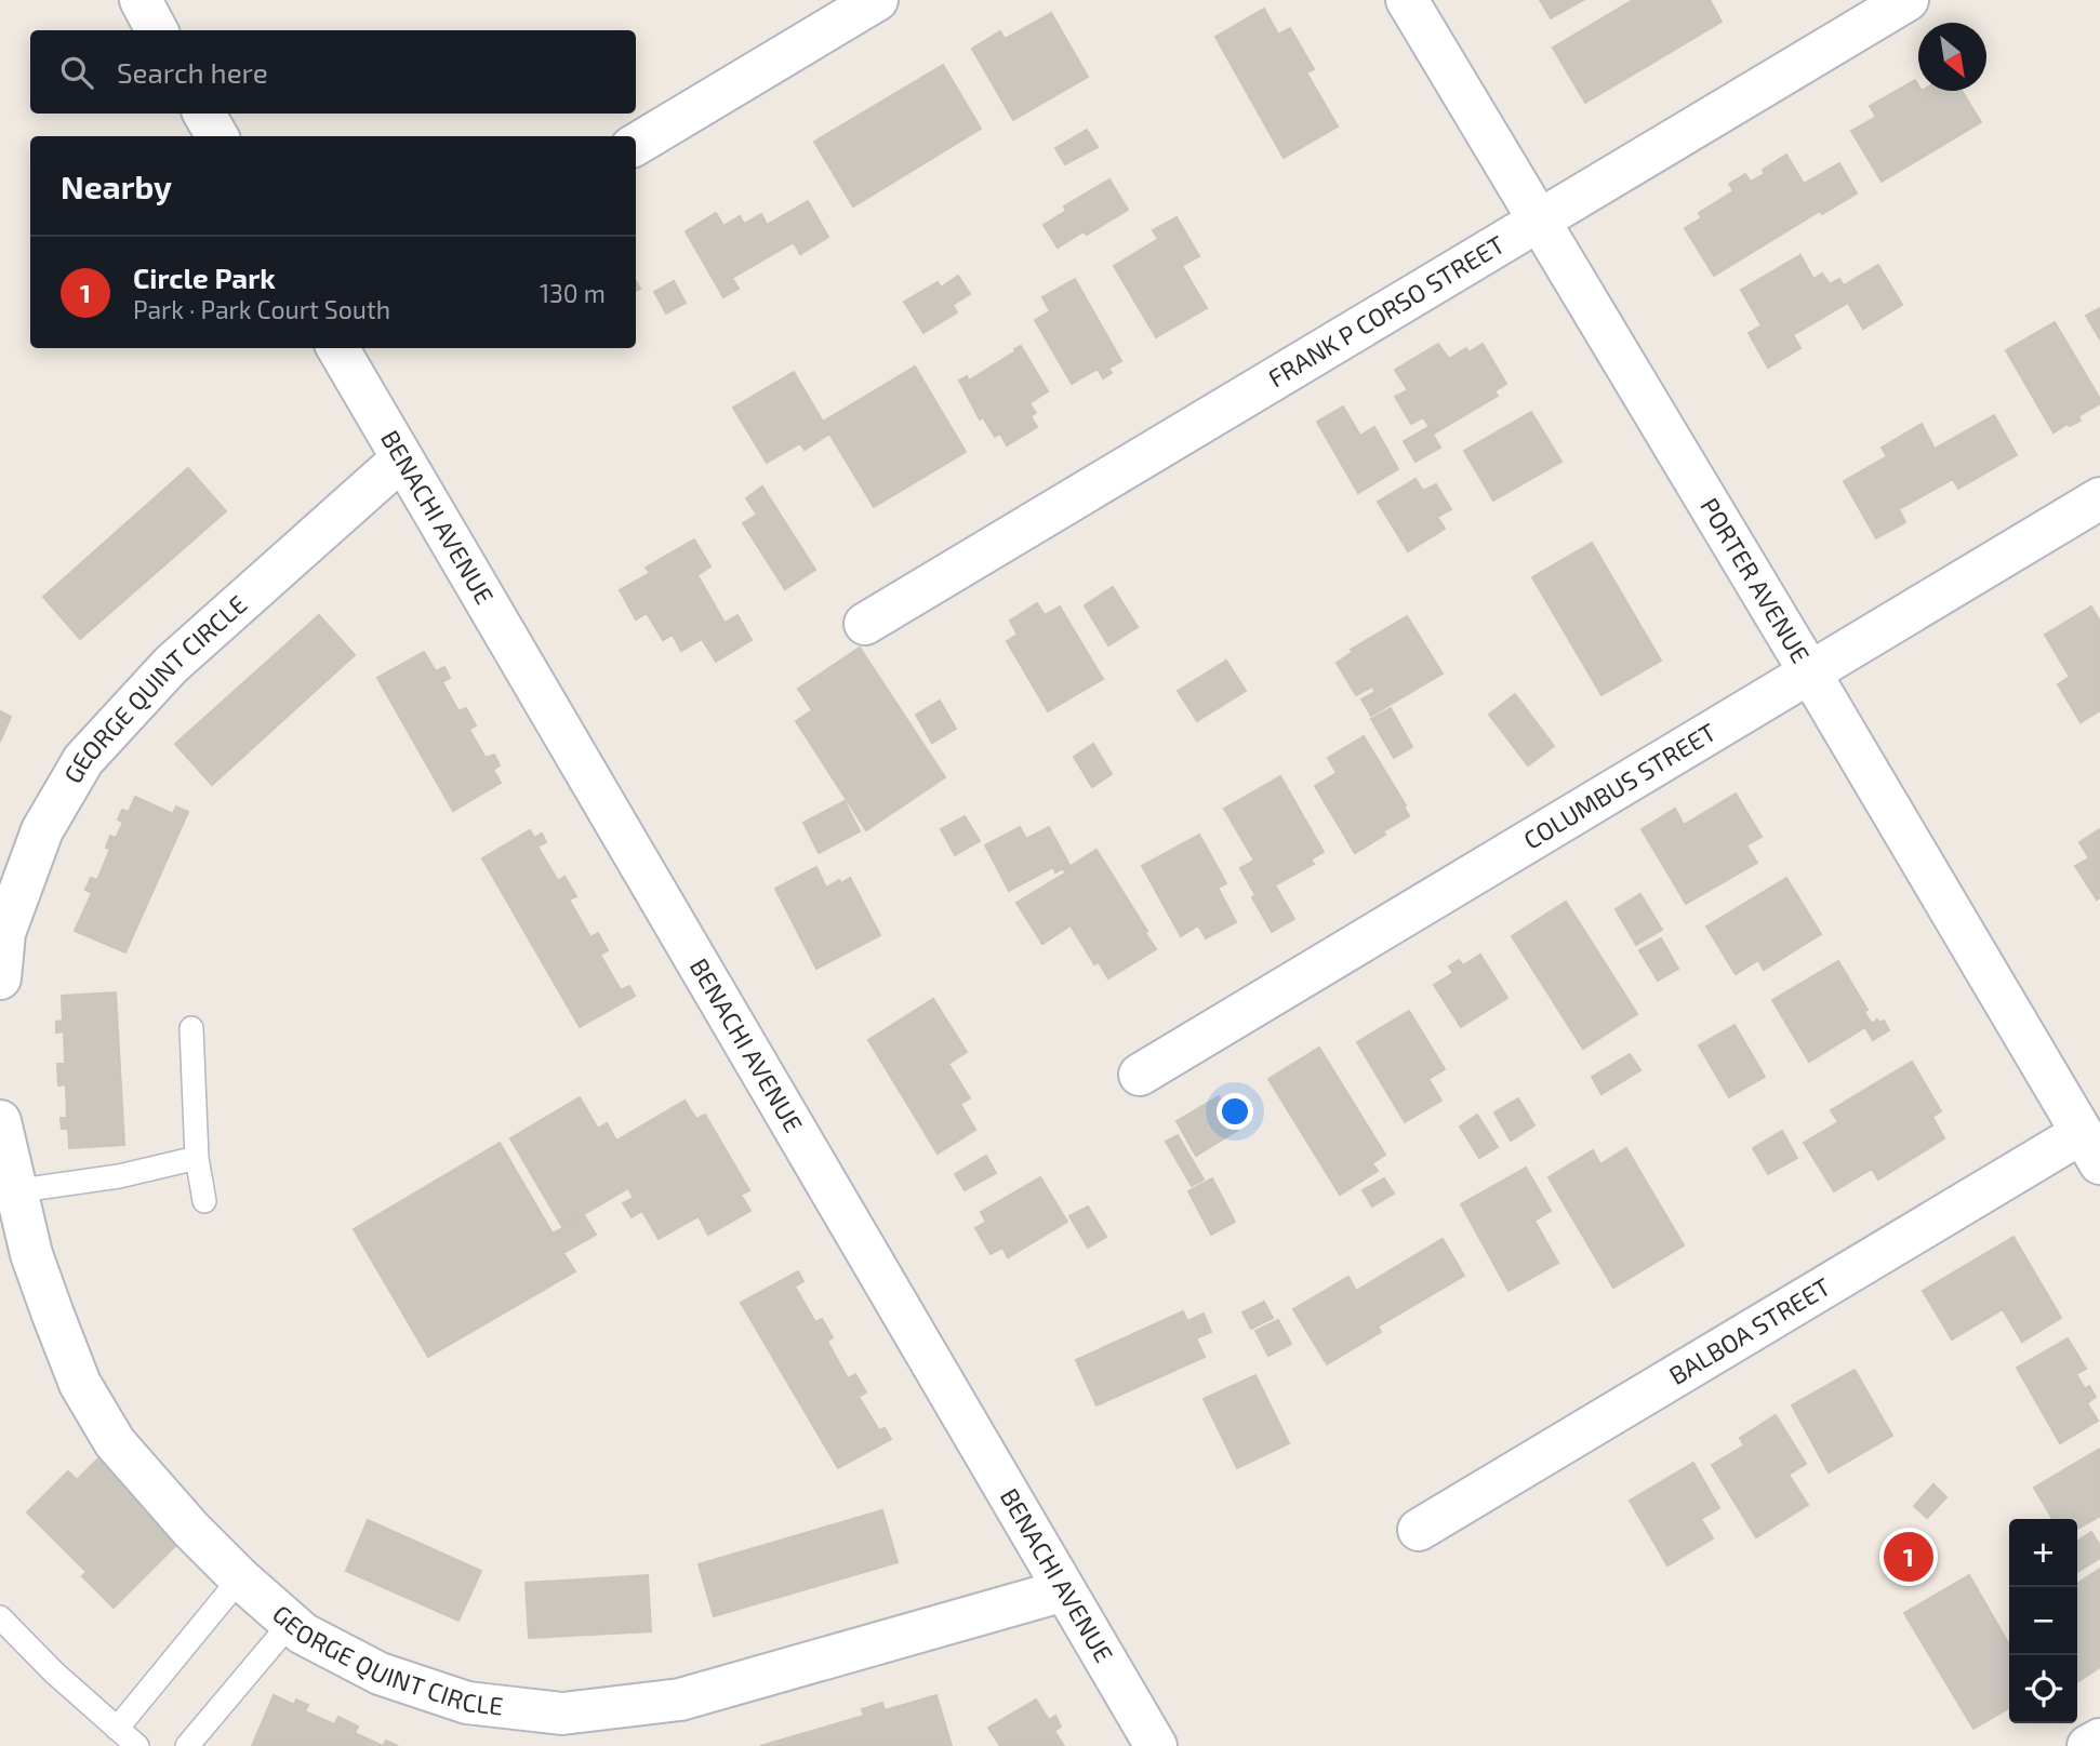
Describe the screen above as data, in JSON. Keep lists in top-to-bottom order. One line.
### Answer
{"streets":{"street":["FRANK P CORSO STREET","BENACHI AVENUE","PORTER AVENUE","GEORGE QUINT CIRCLE","COLUMBUS STREET","BALBOA STREET"]},"crossings":[["FRANK P CORSO STREET","PORTER AVENUE"],["BENACHI AVENUE","GEORGE QUINT CIRCLE"],["PORTER AVENUE","COLUMBUS STREET"],["PORTER AVENUE","BALBOA STREET"]],"north":"bottom right","page":{"search":"Search here","heading":"Nearby","list":[{"mark":"1","name":"Circle Park","note":"Park · Park Court South","value":"130 m"}],"map_buttons":["+","−"],"pins":"1"}}
